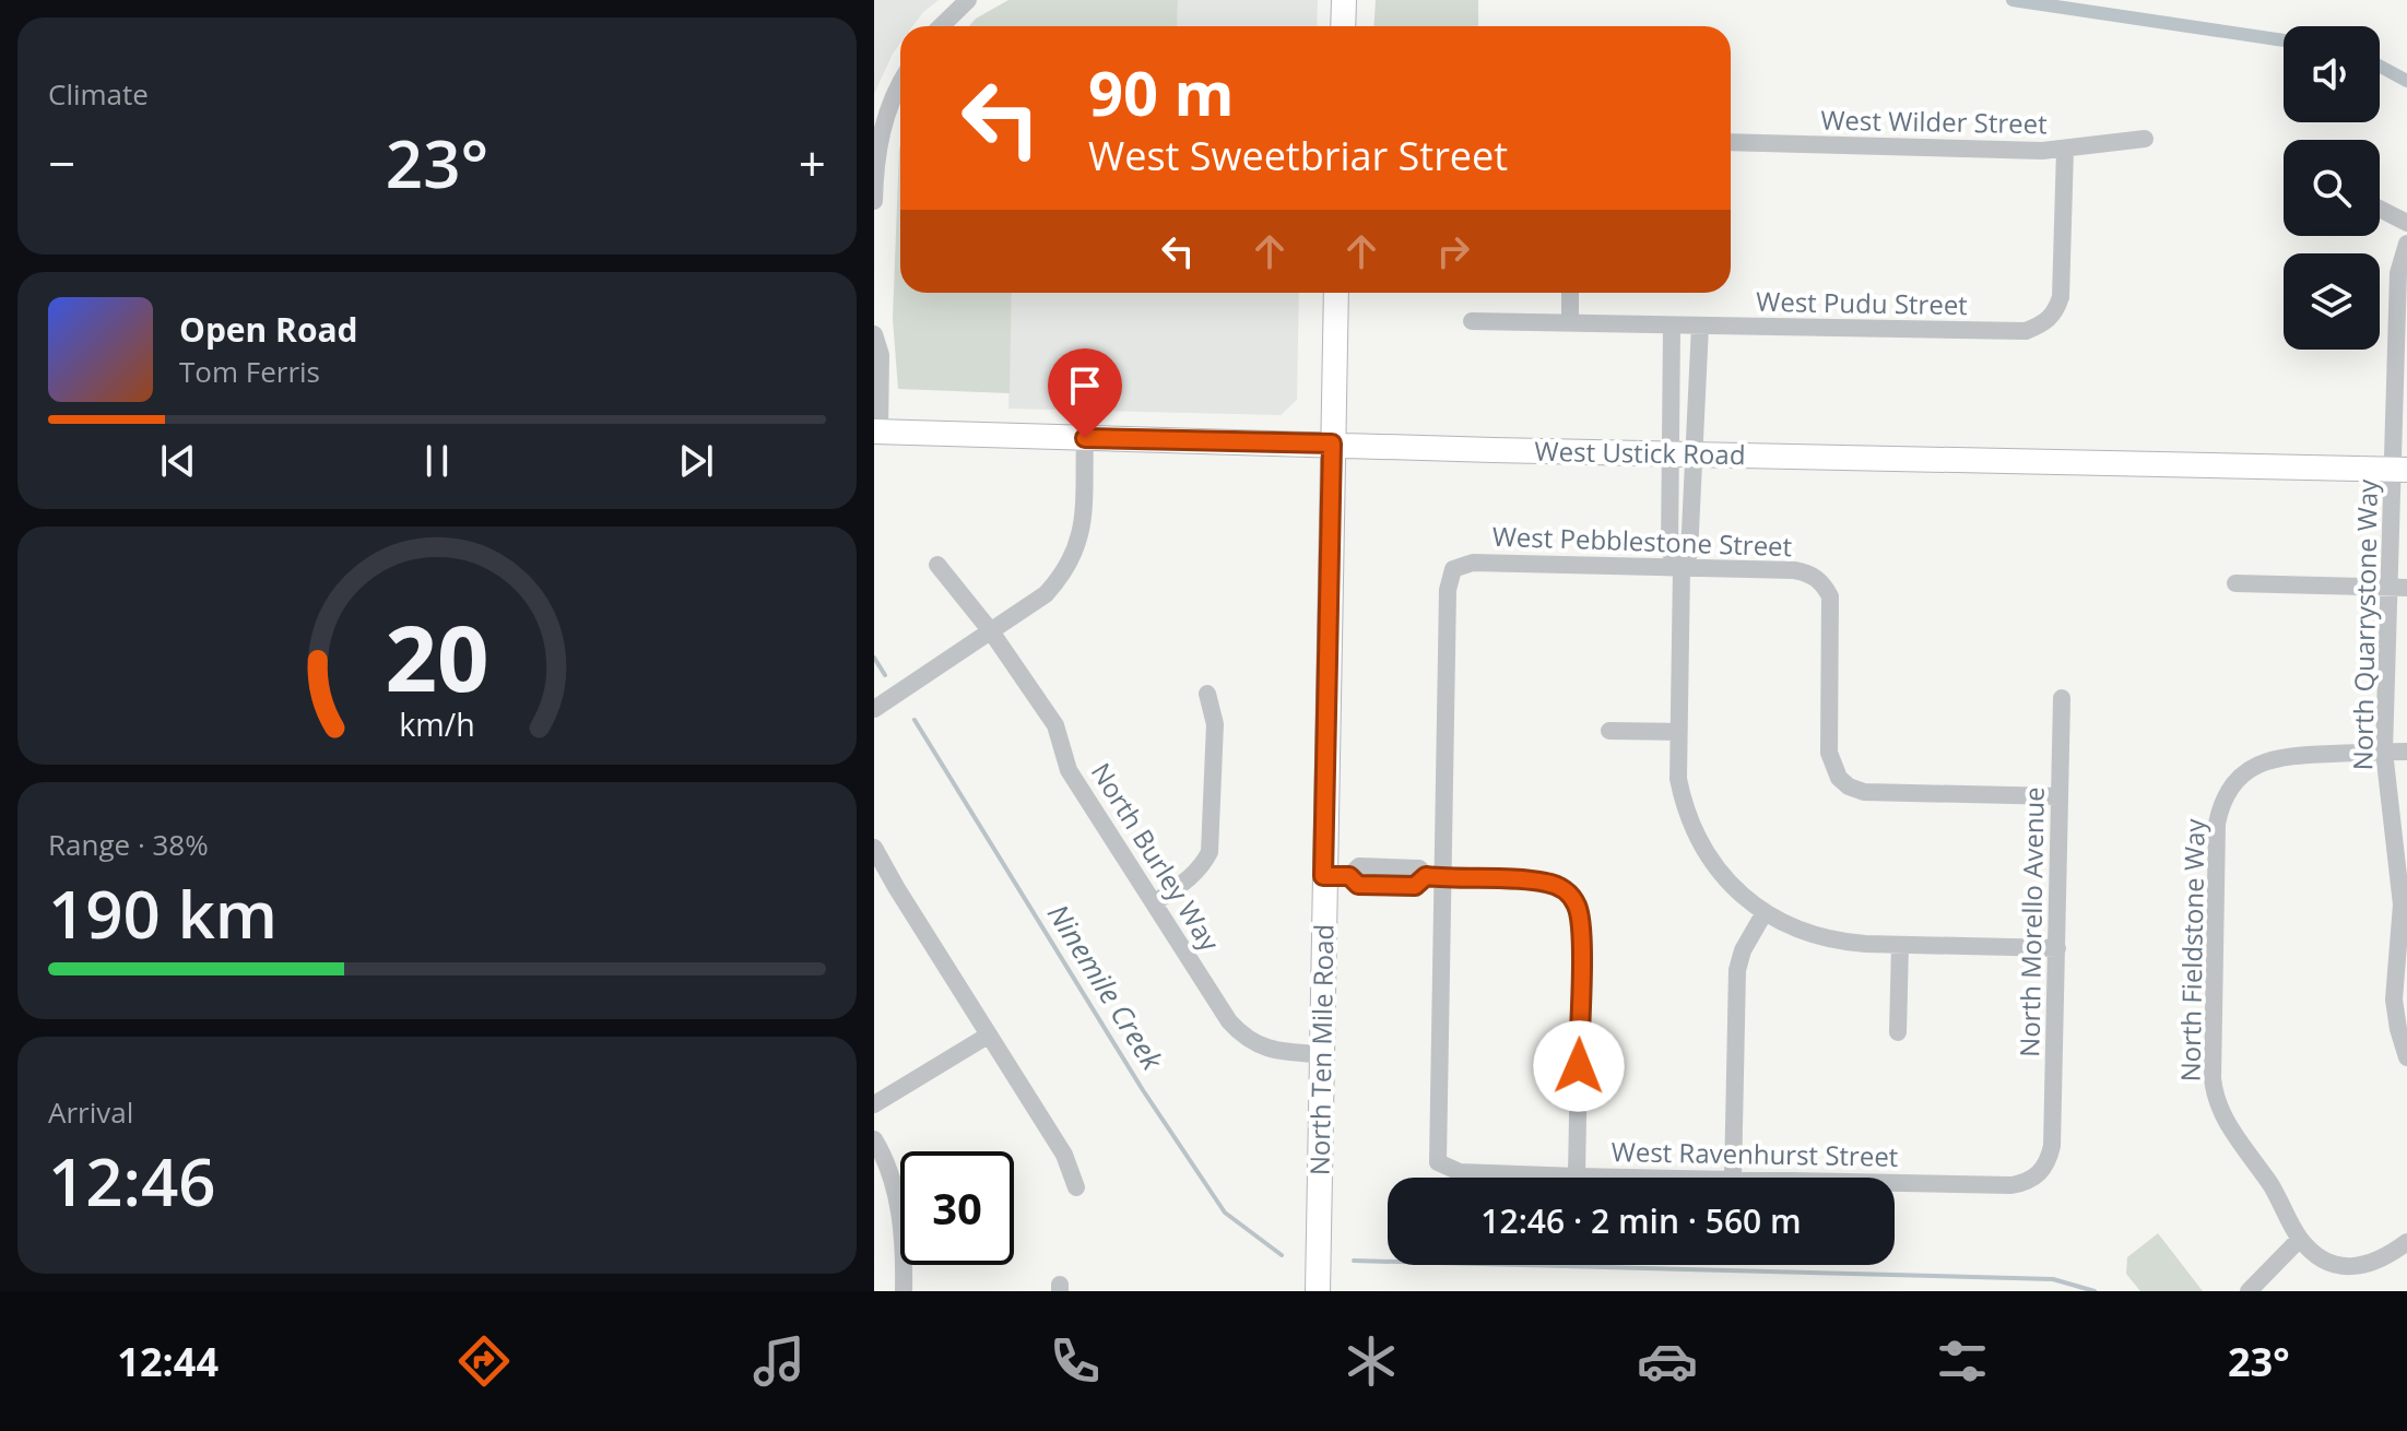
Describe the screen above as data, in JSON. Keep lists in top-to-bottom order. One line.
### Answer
{"streets":{"main road":["West Ustick Road","North Ten Mile Road"],"street":["West Wilder Street","West Pudu Street","West Pebblestone Street","North Quarrystone Way","North Burley Way","North Morello Avenue","North Fieldstone Way","West Ravenhurst Street"]},"crossings":[["West Wilder Street","West Pudu Street"],["West Ustick Road","North Quarrystone Way"],["West Ustick Road","North Ten Mile Road"],["West Pebblestone Street","North Morello Avenue"],["West Pebblestone Street","West Ravenhurst Street"],["North Quarrystone Way","North Fieldstone Way"],["North Burley Way","North Ten Mile Road"],["North Morello Avenue","West Ravenhurst Street"]],"water":["Ninemile Creek"],"page":{"tile":["Climate",["Range · 38%","190 km"],["Arrival","12:46"]],"turn":["90 m","West Sweetbriar Street"],"heat":["−","23°","+"],"song":["Open Road","Tom Ferris"],"limit":"30","trip":"12:46 · 2 min · 560 m","tabs":["12:44","23°"],"gauge":["20","km/h"]}}
